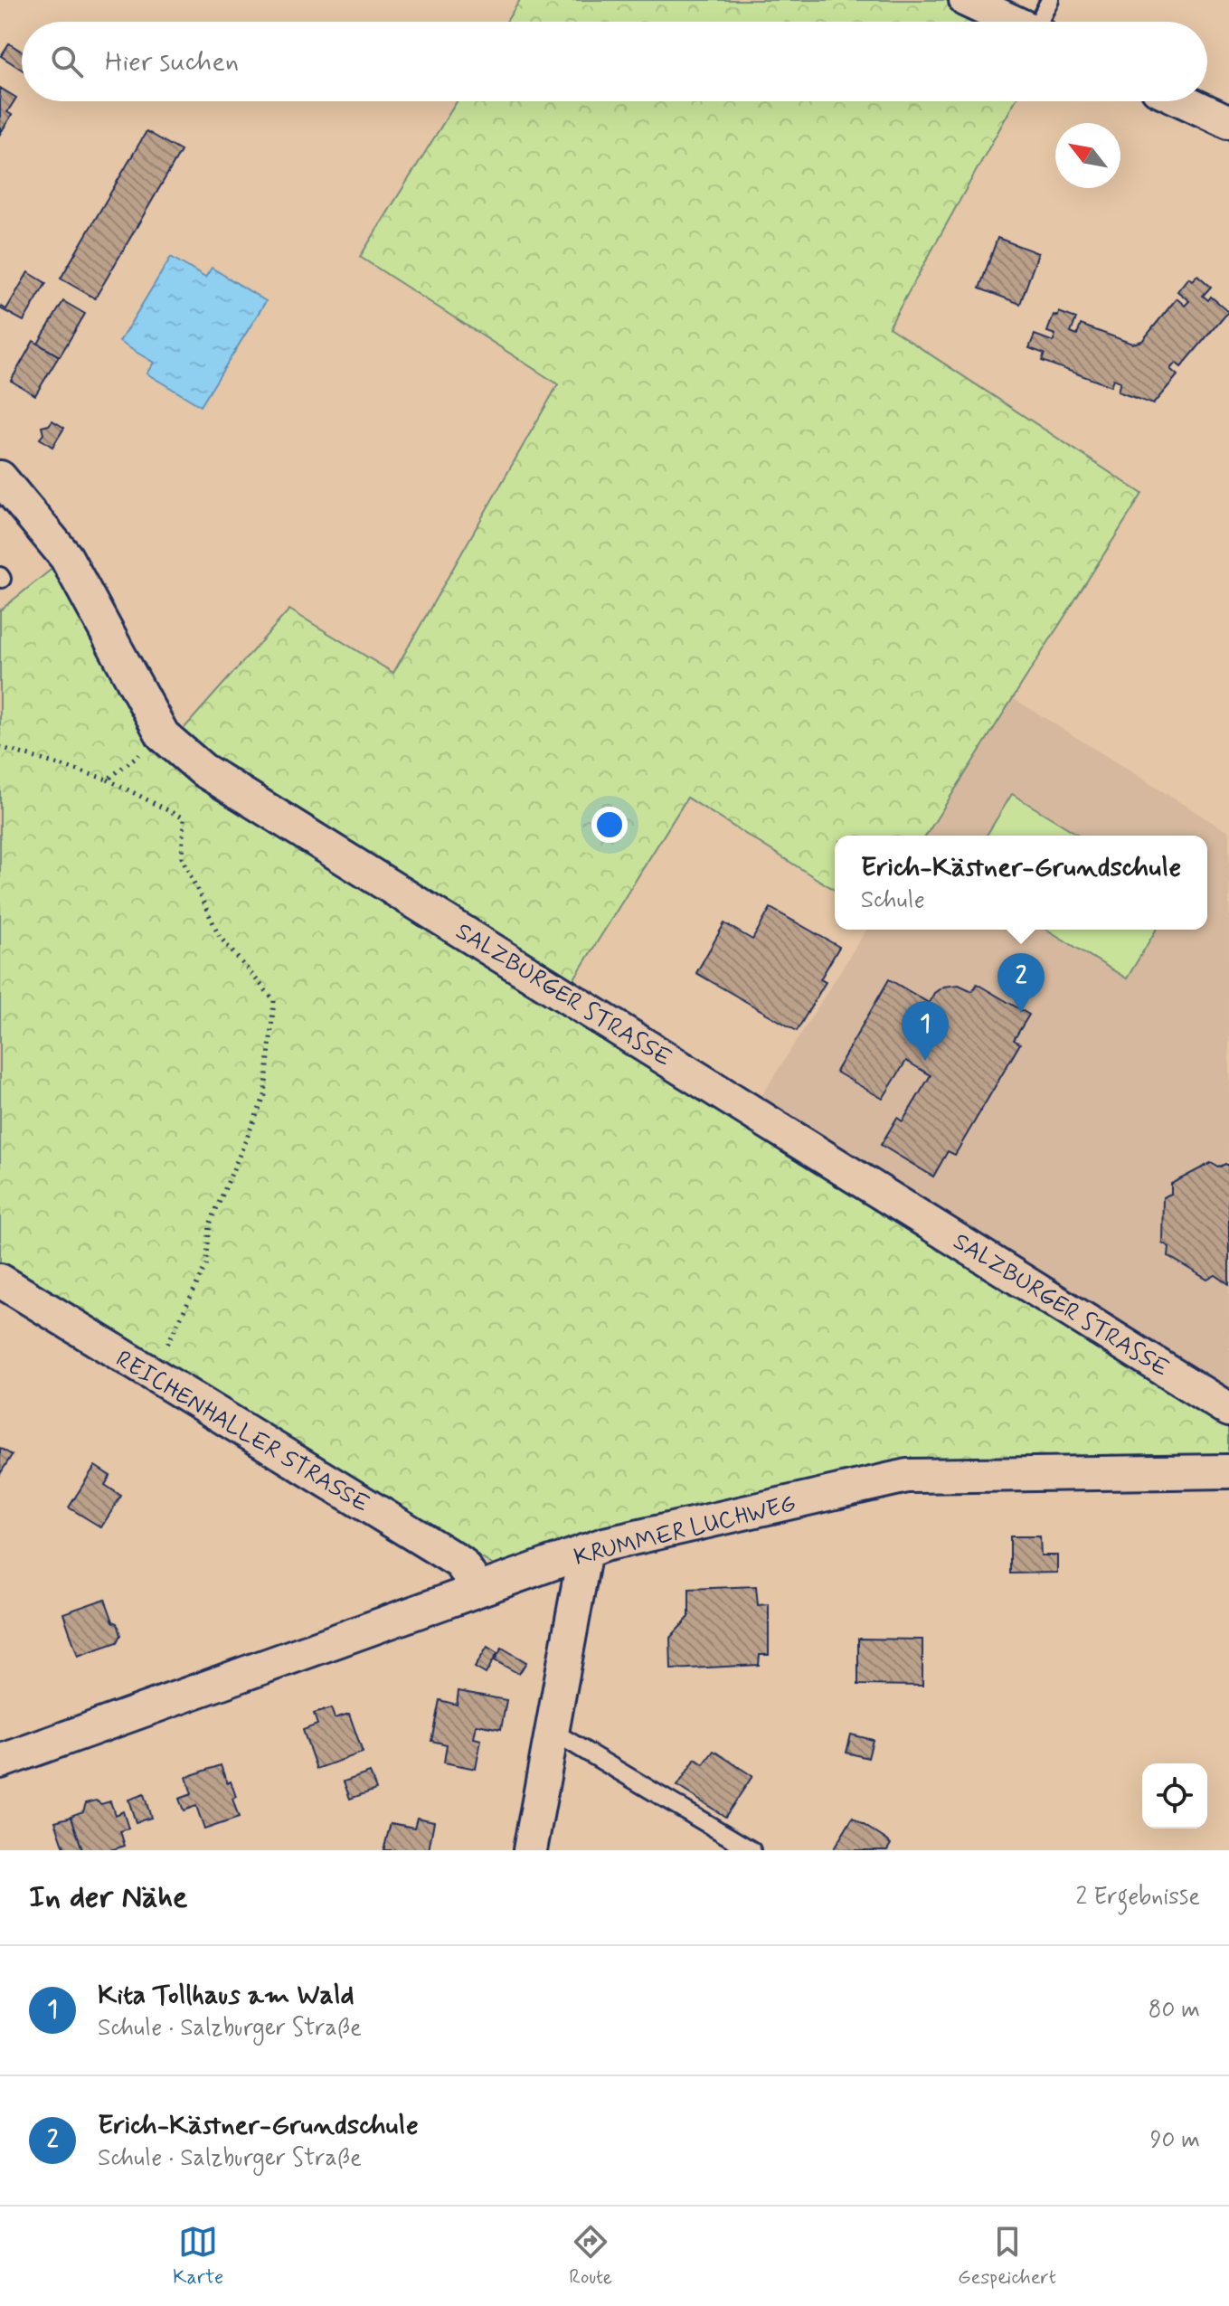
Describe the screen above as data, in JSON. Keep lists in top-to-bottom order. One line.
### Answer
{"streets":{"street":["SALZBURGER STRASSE","REICHENHALLER STRASSE","KRUMMER LUCHWEG"]},"crossings":[["REICHENHALLER STRASSE","KRUMMER LUCHWEG"]],"north":"top left","page":{"search":"Hier suchen","popup":["Erich-Kästner-Grundschule","Schule"],"pins":["2","1"],"heading":["In der Nähe","2 Ergebnisse"],"list":[{"mark":"1","name":"Kita Tollhaus am Wald","note":"Schule · Salzburger Straße","value":"80 m"},{"mark":"2","name":"Erich-Kästner-Grundschule","note":"Schule · Salzburger Straße","value":"90 m"}],"nav":["Karte","Route","Gespeichert"]}}
